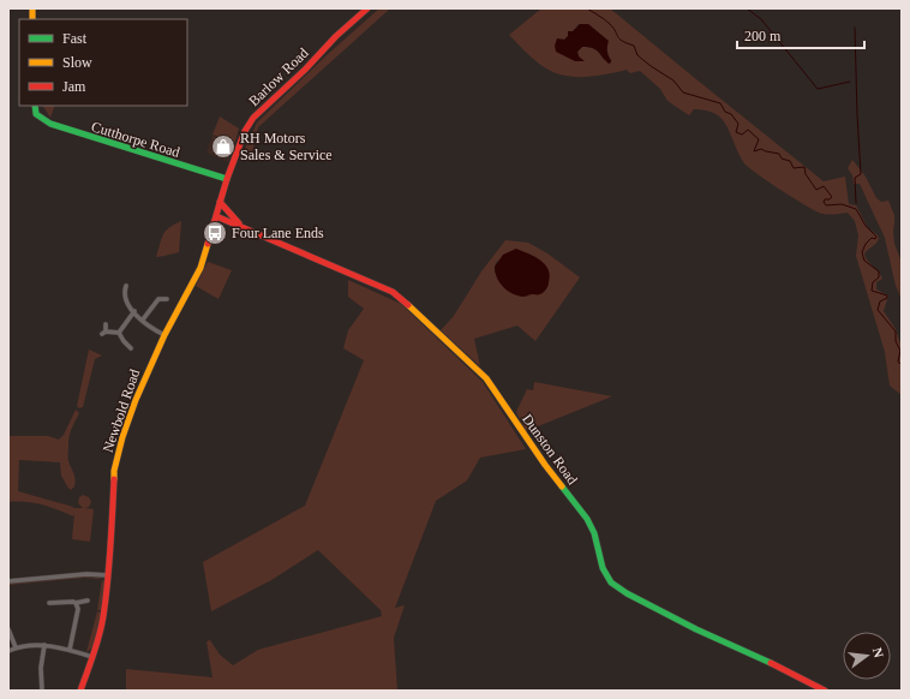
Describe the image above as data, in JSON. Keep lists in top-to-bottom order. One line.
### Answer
{"streets":{"main road":["Barlow Road","Cutthorpe Road","Newbold Road","Dunston Road"]},"crossings":[["Barlow Road","Cutthorpe Road"],["Barlow Road","Newbold Road"],["Cutthorpe Road","Newbold Road"],["Newbold Road","Dunston Road"]],"places":{"shop":["RH Motors Sales & Service"],"bus stop":["Four Lane Ends"]},"legend":["Fast","Slow","Jam"],"scale_bar":"200 m","north":"right"}
